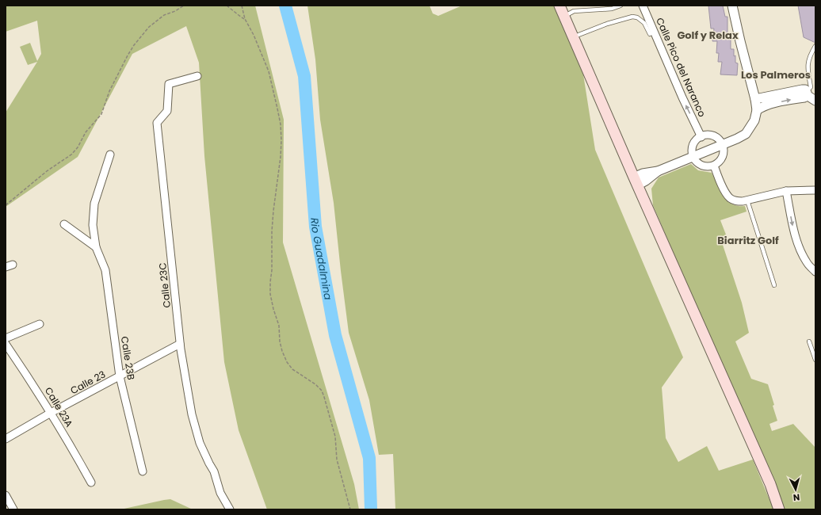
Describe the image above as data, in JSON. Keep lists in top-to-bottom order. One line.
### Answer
{"streets":{"street":["Calle Pico del Naranco","Calle 23C","Calle 23B","Calle 23","Calle 23A"]},"crossings":[["Calle 23C","Calle 23"],["Calle 23B","Calle 23"],["Calle 23","Calle 23A"]],"one_way":["Calle Pico del Naranco"],"districts":["Golf y Relax","Los Palmeros","Biarritz Golf"],"water":["Rio Guadalmina"],"north":"bottom"}
